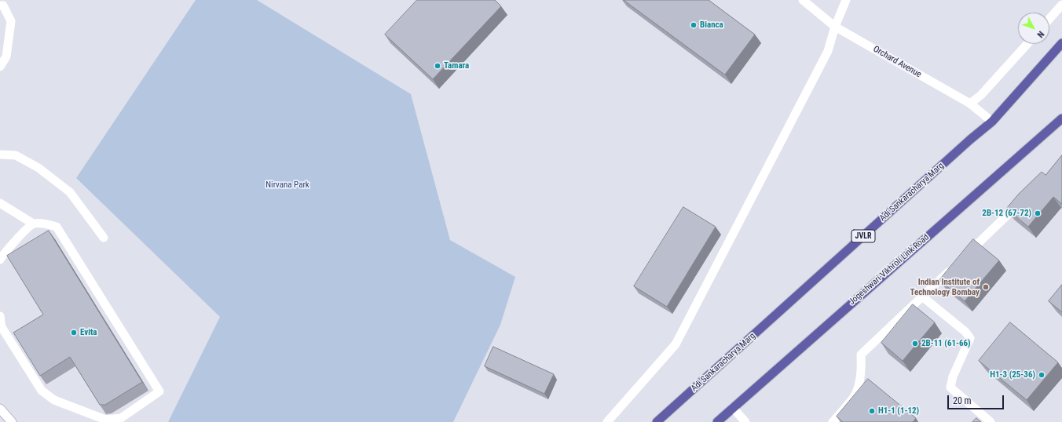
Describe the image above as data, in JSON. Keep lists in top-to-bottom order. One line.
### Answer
{"streets":{"main road":["Adi Sankaracharya Marg","JVLR","Jogeshwari-Vikhroli Link Road"],"street":["Orchard Avenue"]},"crossings":[["Orchard Avenue","Adi Sankaracharya Marg"]],"parks":["Nirvana Park"],"places":["Bianca","Tamara","2B-12 (67-72)","Indian Institute of Technology Bombay","Evita","2B-11 (61-66)","H1-3 (25-36)","H1-1 (1-12)"],"scale_bar":"20 m","north":"bottom right"}
